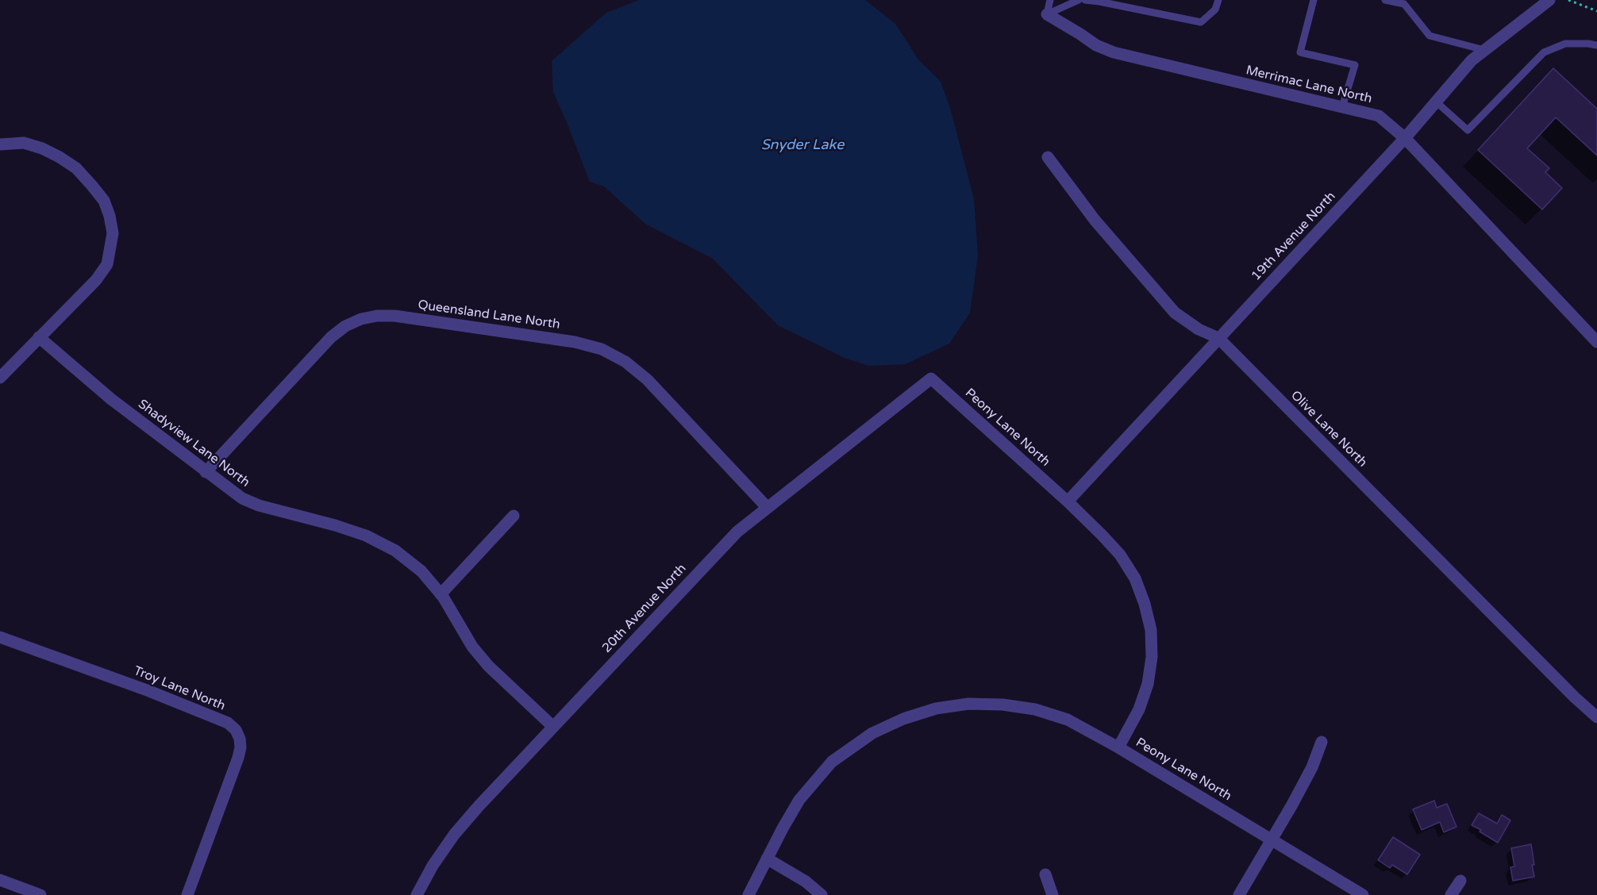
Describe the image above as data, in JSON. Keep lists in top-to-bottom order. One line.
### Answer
{"streets":{"street":["Merrimac Lane North","19th Avenue North","Queensland Lane North","Peony Lane North","Olive Lane North","Shadyview Lane North","20th Avenue North","Troy Lane North"]},"crossings":[["Merrimac Lane North","19th Avenue North"],["19th Avenue North","Peony Lane North"],["19th Avenue North","Olive Lane North"],["Queensland Lane North","Shadyview Lane North"],["Queensland Lane North","20th Avenue North"],["Peony Lane North","20th Avenue North"],["Shadyview Lane North","20th Avenue North"]],"water":["Snyder Lake"]}
